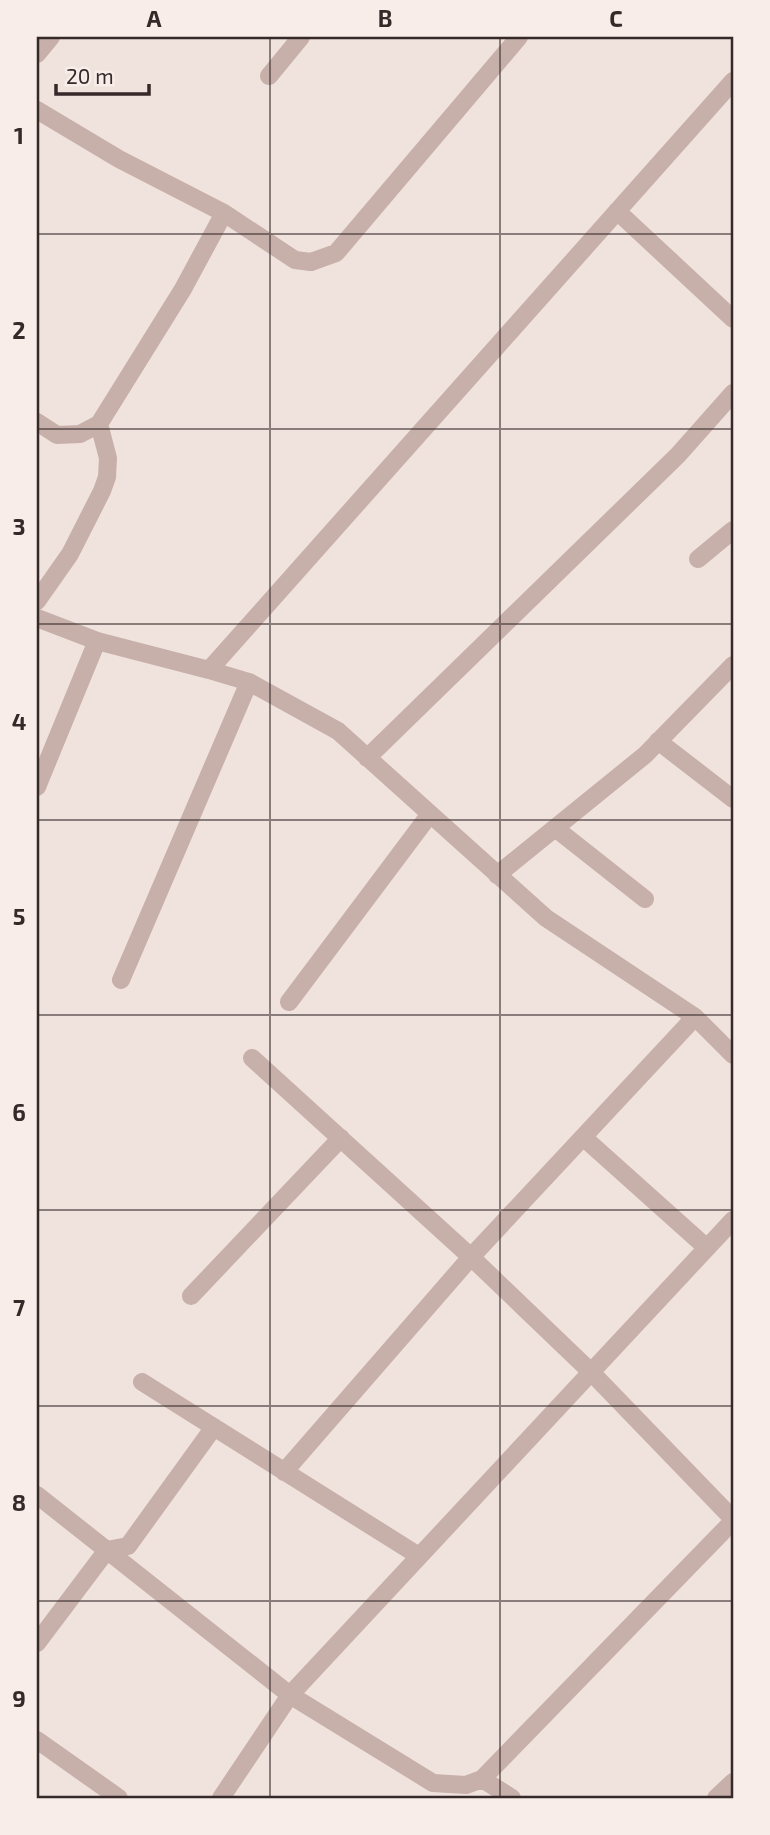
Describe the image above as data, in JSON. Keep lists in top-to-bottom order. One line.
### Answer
{"scale_bar":"20 m","grid":{"columns":["A","B","C"],"rows":["1","2","3","4","5","6","7","8","9"]}}
